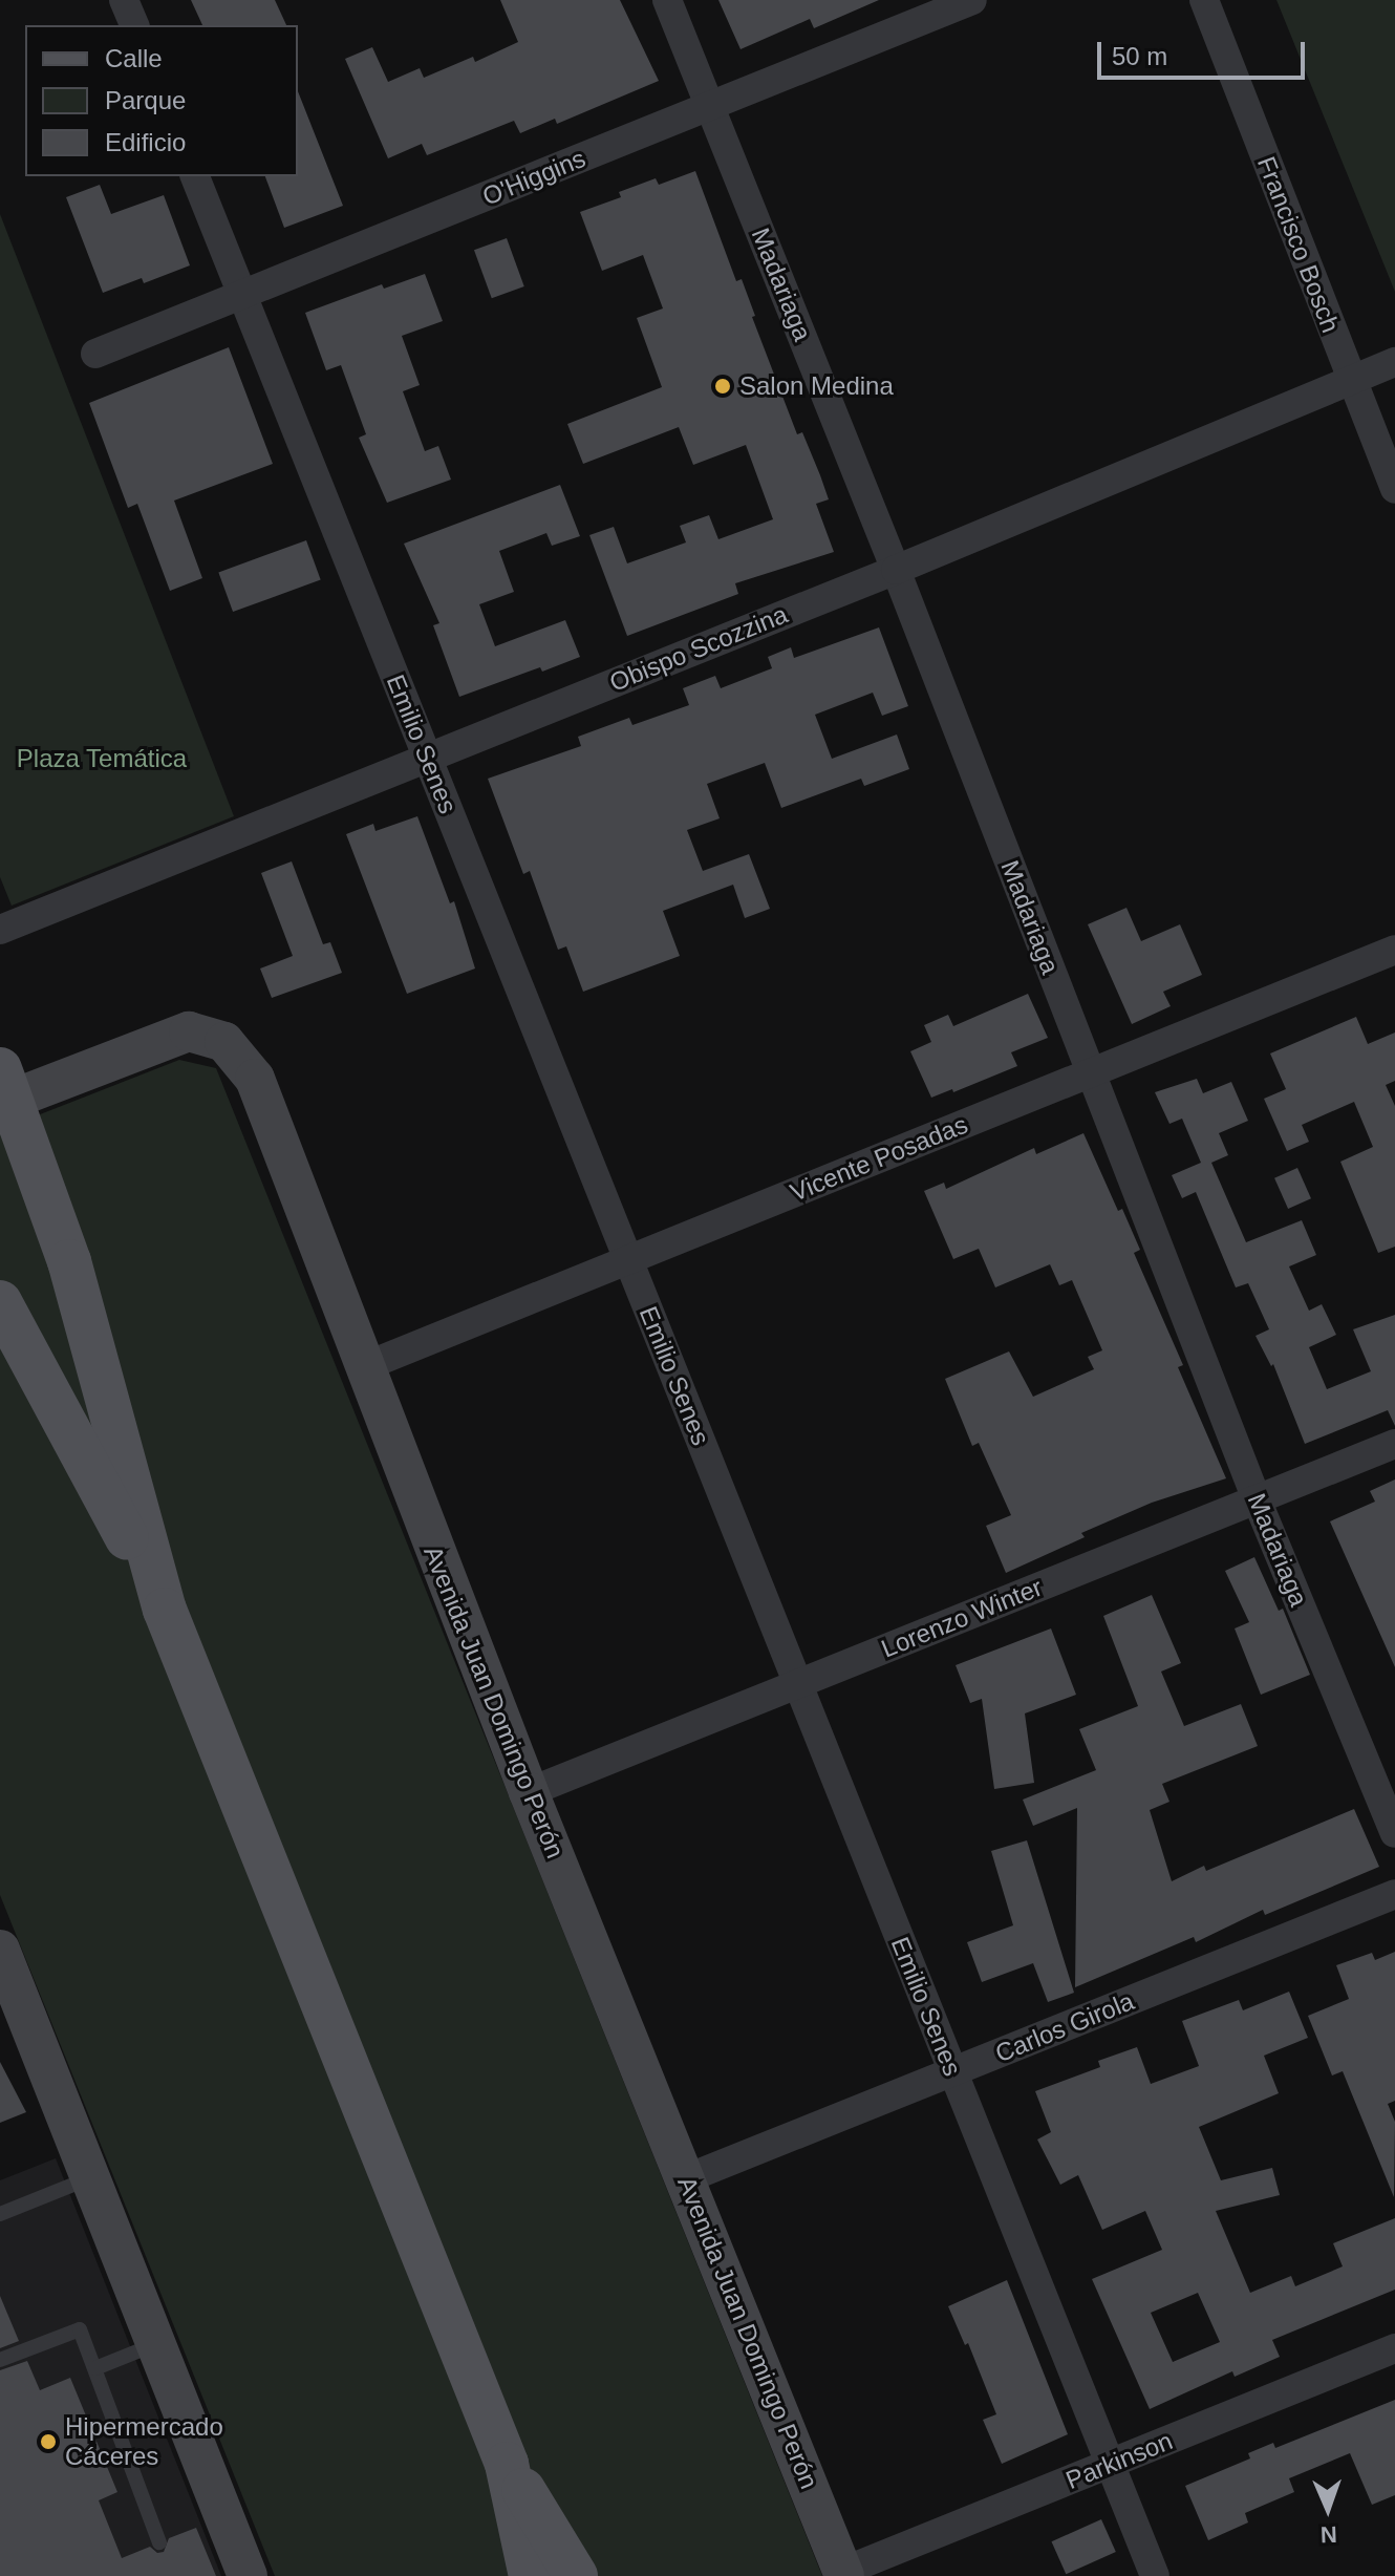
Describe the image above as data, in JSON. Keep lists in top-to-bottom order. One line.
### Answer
{"streets":{"main road":["Avenida Juan Domingo Perón"],"street":["O'Higgins","Francisco Bosch","Madariaga","Obispo Scozzina","Emilio Senes","Vicente Posadas","Lorenzo Winter","Carlos Girola","Parkinson"]},"crossings":[["O'Higgins","Madariaga"],["O'Higgins","Emilio Senes"],["Francisco Bosch","Obispo Scozzina"],["Madariaga","Obispo Scozzina"],["Madariaga","Vicente Posadas"],["Madariaga","Lorenzo Winter"],["Obispo Scozzina","Emilio Senes"],["Emilio Senes","Vicente Posadas"],["Emilio Senes","Lorenzo Winter"],["Emilio Senes","Carlos Girola"],["Emilio Senes","Parkinson"],["Vicente Posadas","Avenida Juan Domingo Perón"],["Lorenzo Winter","Avenida Juan Domingo Perón"],["Avenida Juan Domingo Perón","Carlos Girola"],["Avenida Juan Domingo Perón","Parkinson"]],"parks":["Plaza Temática"],"places":["Salon Medina","Hipermercado Cáceres"],"legend":["Calle","Parque","Edificio"],"scale_bar":"50 m","north":"bottom"}
